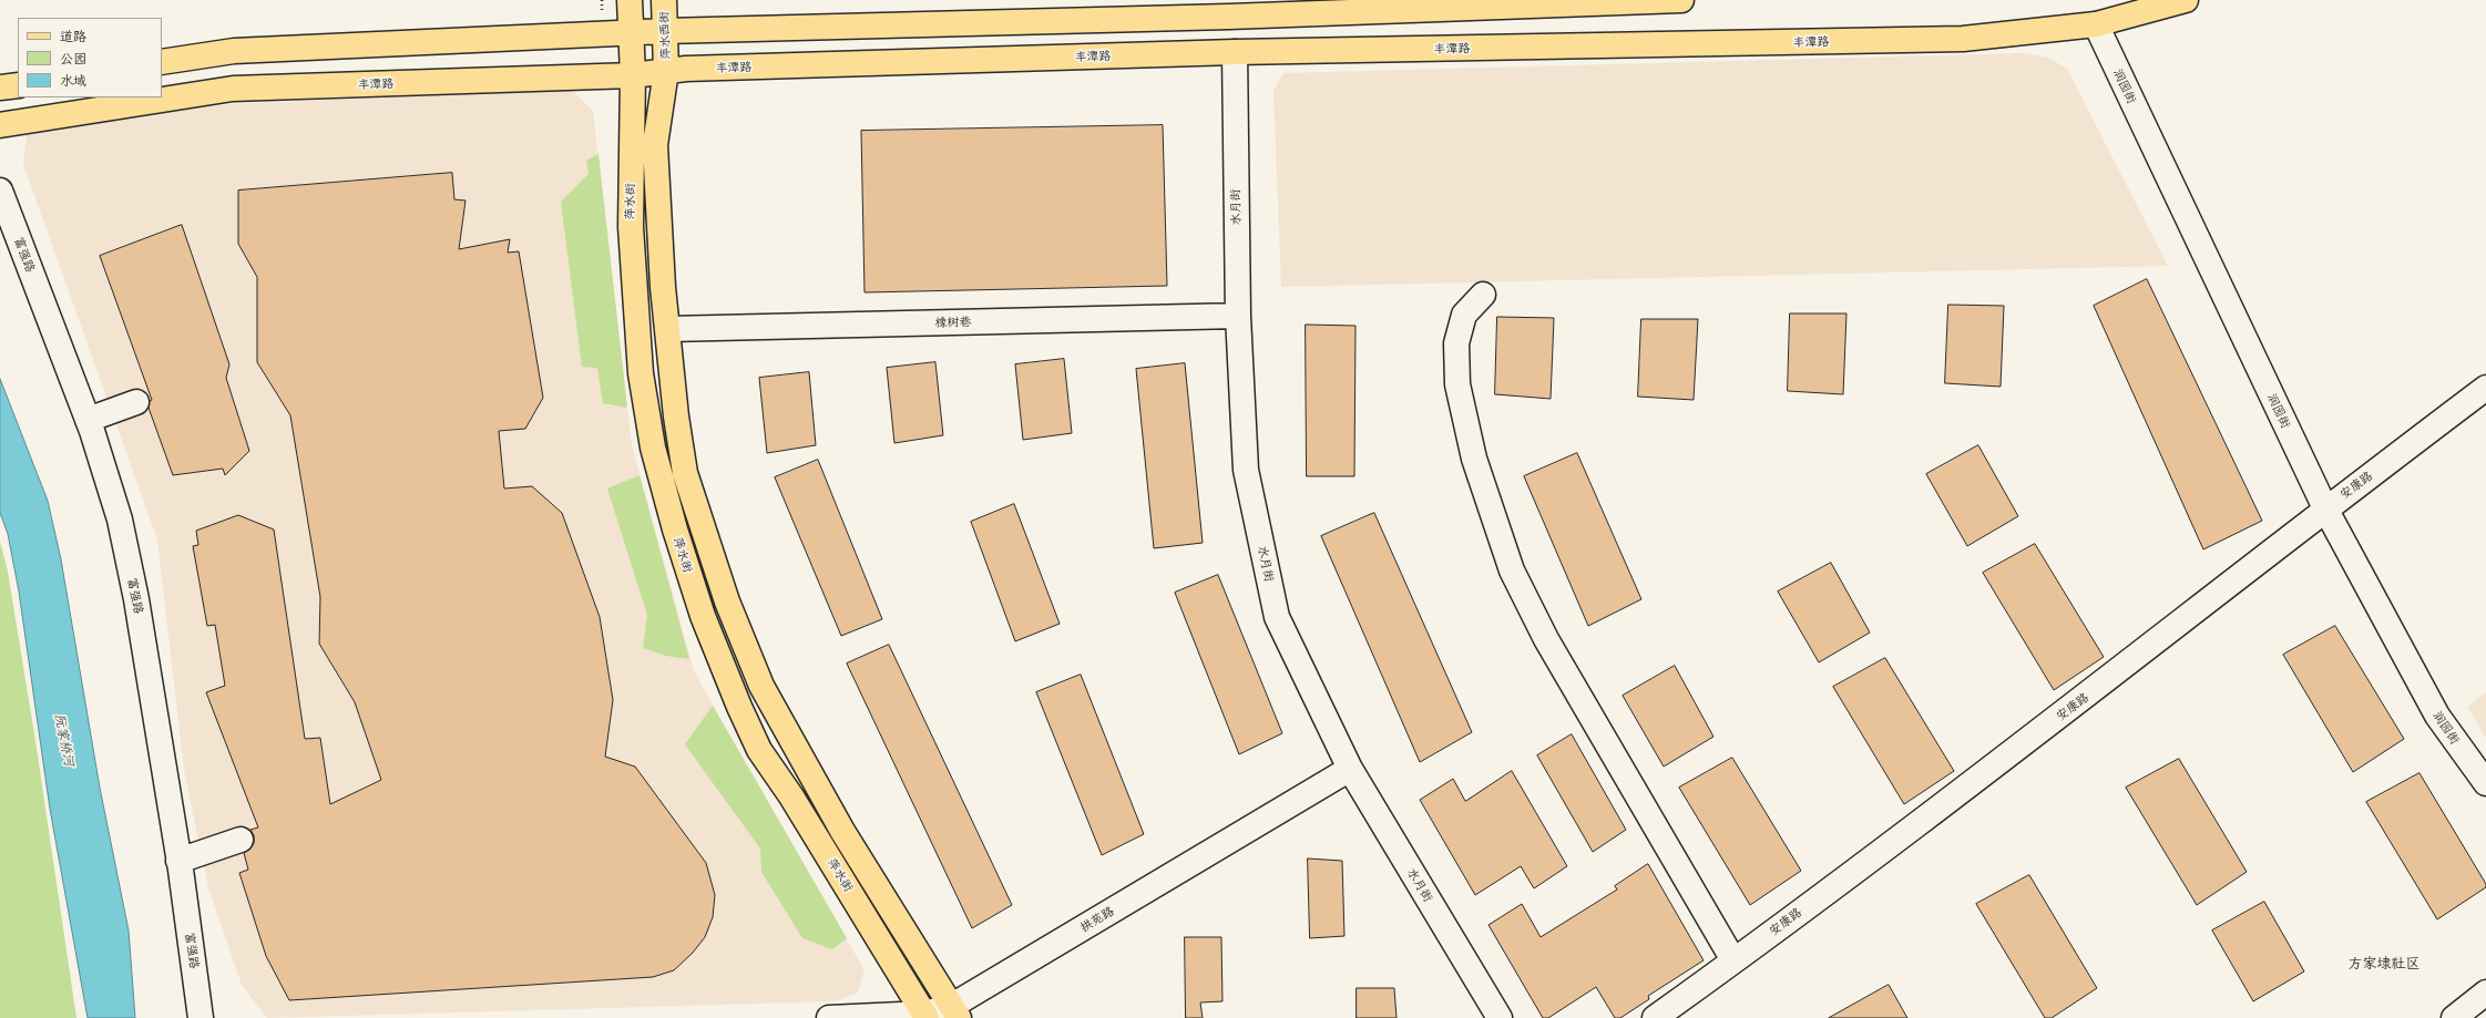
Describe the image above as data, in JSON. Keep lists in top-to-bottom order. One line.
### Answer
{"streets":{"main road":["萍水西街","丰潭路","萍水街"],"street":["润园街","水月街","富强路","橡树巷","安康路","拱苑路"]},"crossings":[["萍水西街","丰潭路"],["萍水西街","萍水街"],["丰潭路","润园街"],["丰潭路","萍水街"],["丰潭路","水月街"],["润园街","安康路"],["萍水街","橡树巷"],["萍水街","拱苑路"],["水月街","橡树巷"],["水月街","拱苑路"]],"districts":["方家埭社区"],"water":["阮家桥河"],"legend":["道路","公园","水域"]}
